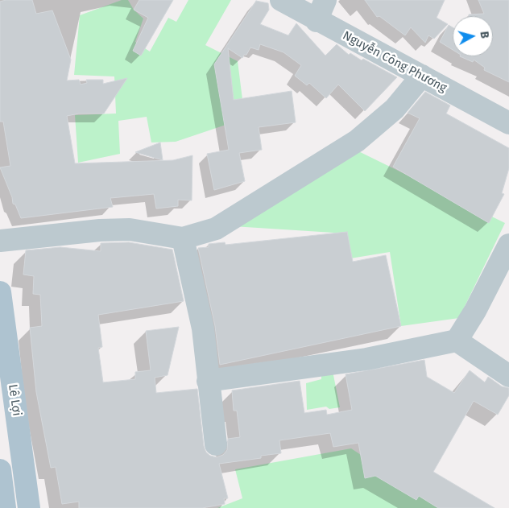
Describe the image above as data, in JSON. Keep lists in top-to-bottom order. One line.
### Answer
{"streets":{"main road":["Lê Lợi"],"street":["Nguyễn Công Phương"]},"north":"right"}
